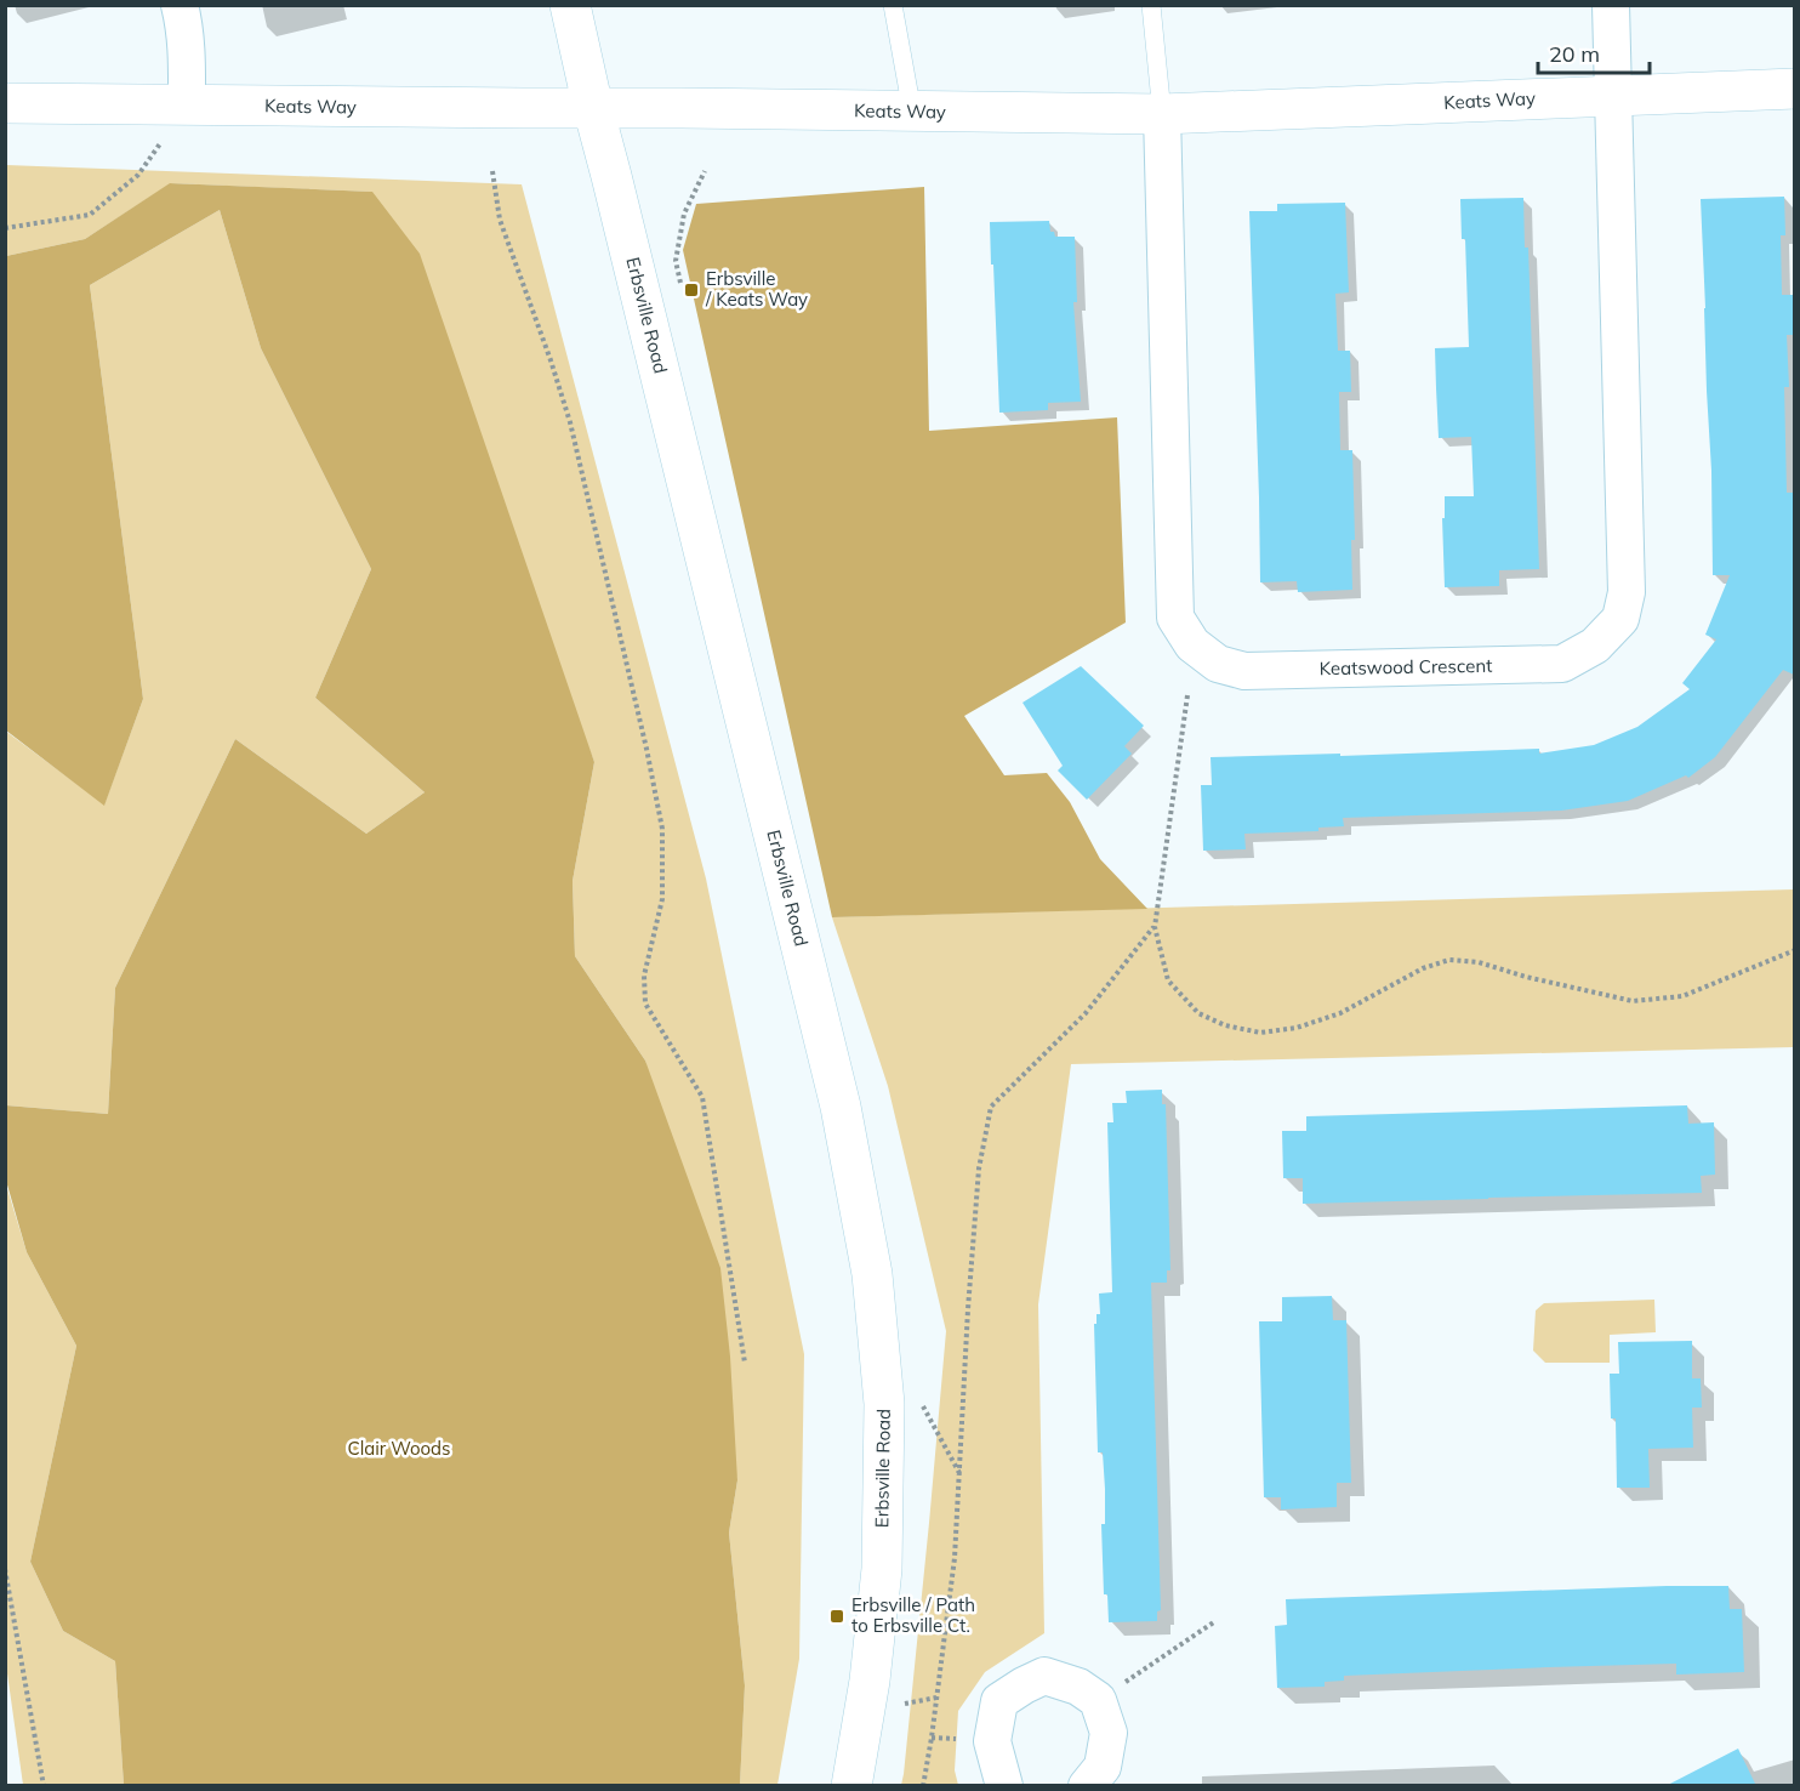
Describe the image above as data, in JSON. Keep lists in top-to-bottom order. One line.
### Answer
{"streets":{"main road":["Keats Way","Erbsville Road"],"street":["Keatswood Crescent"]},"crossings":[["Keats Way","Erbsville Road"],["Keats Way","Keatswood Crescent"]],"parks":["Clair Woods"],"places":{"transit":["Erbsville / Keats Way","Erbsville / Path to Erbsville Ct."]},"scale_bar":"20 m"}
